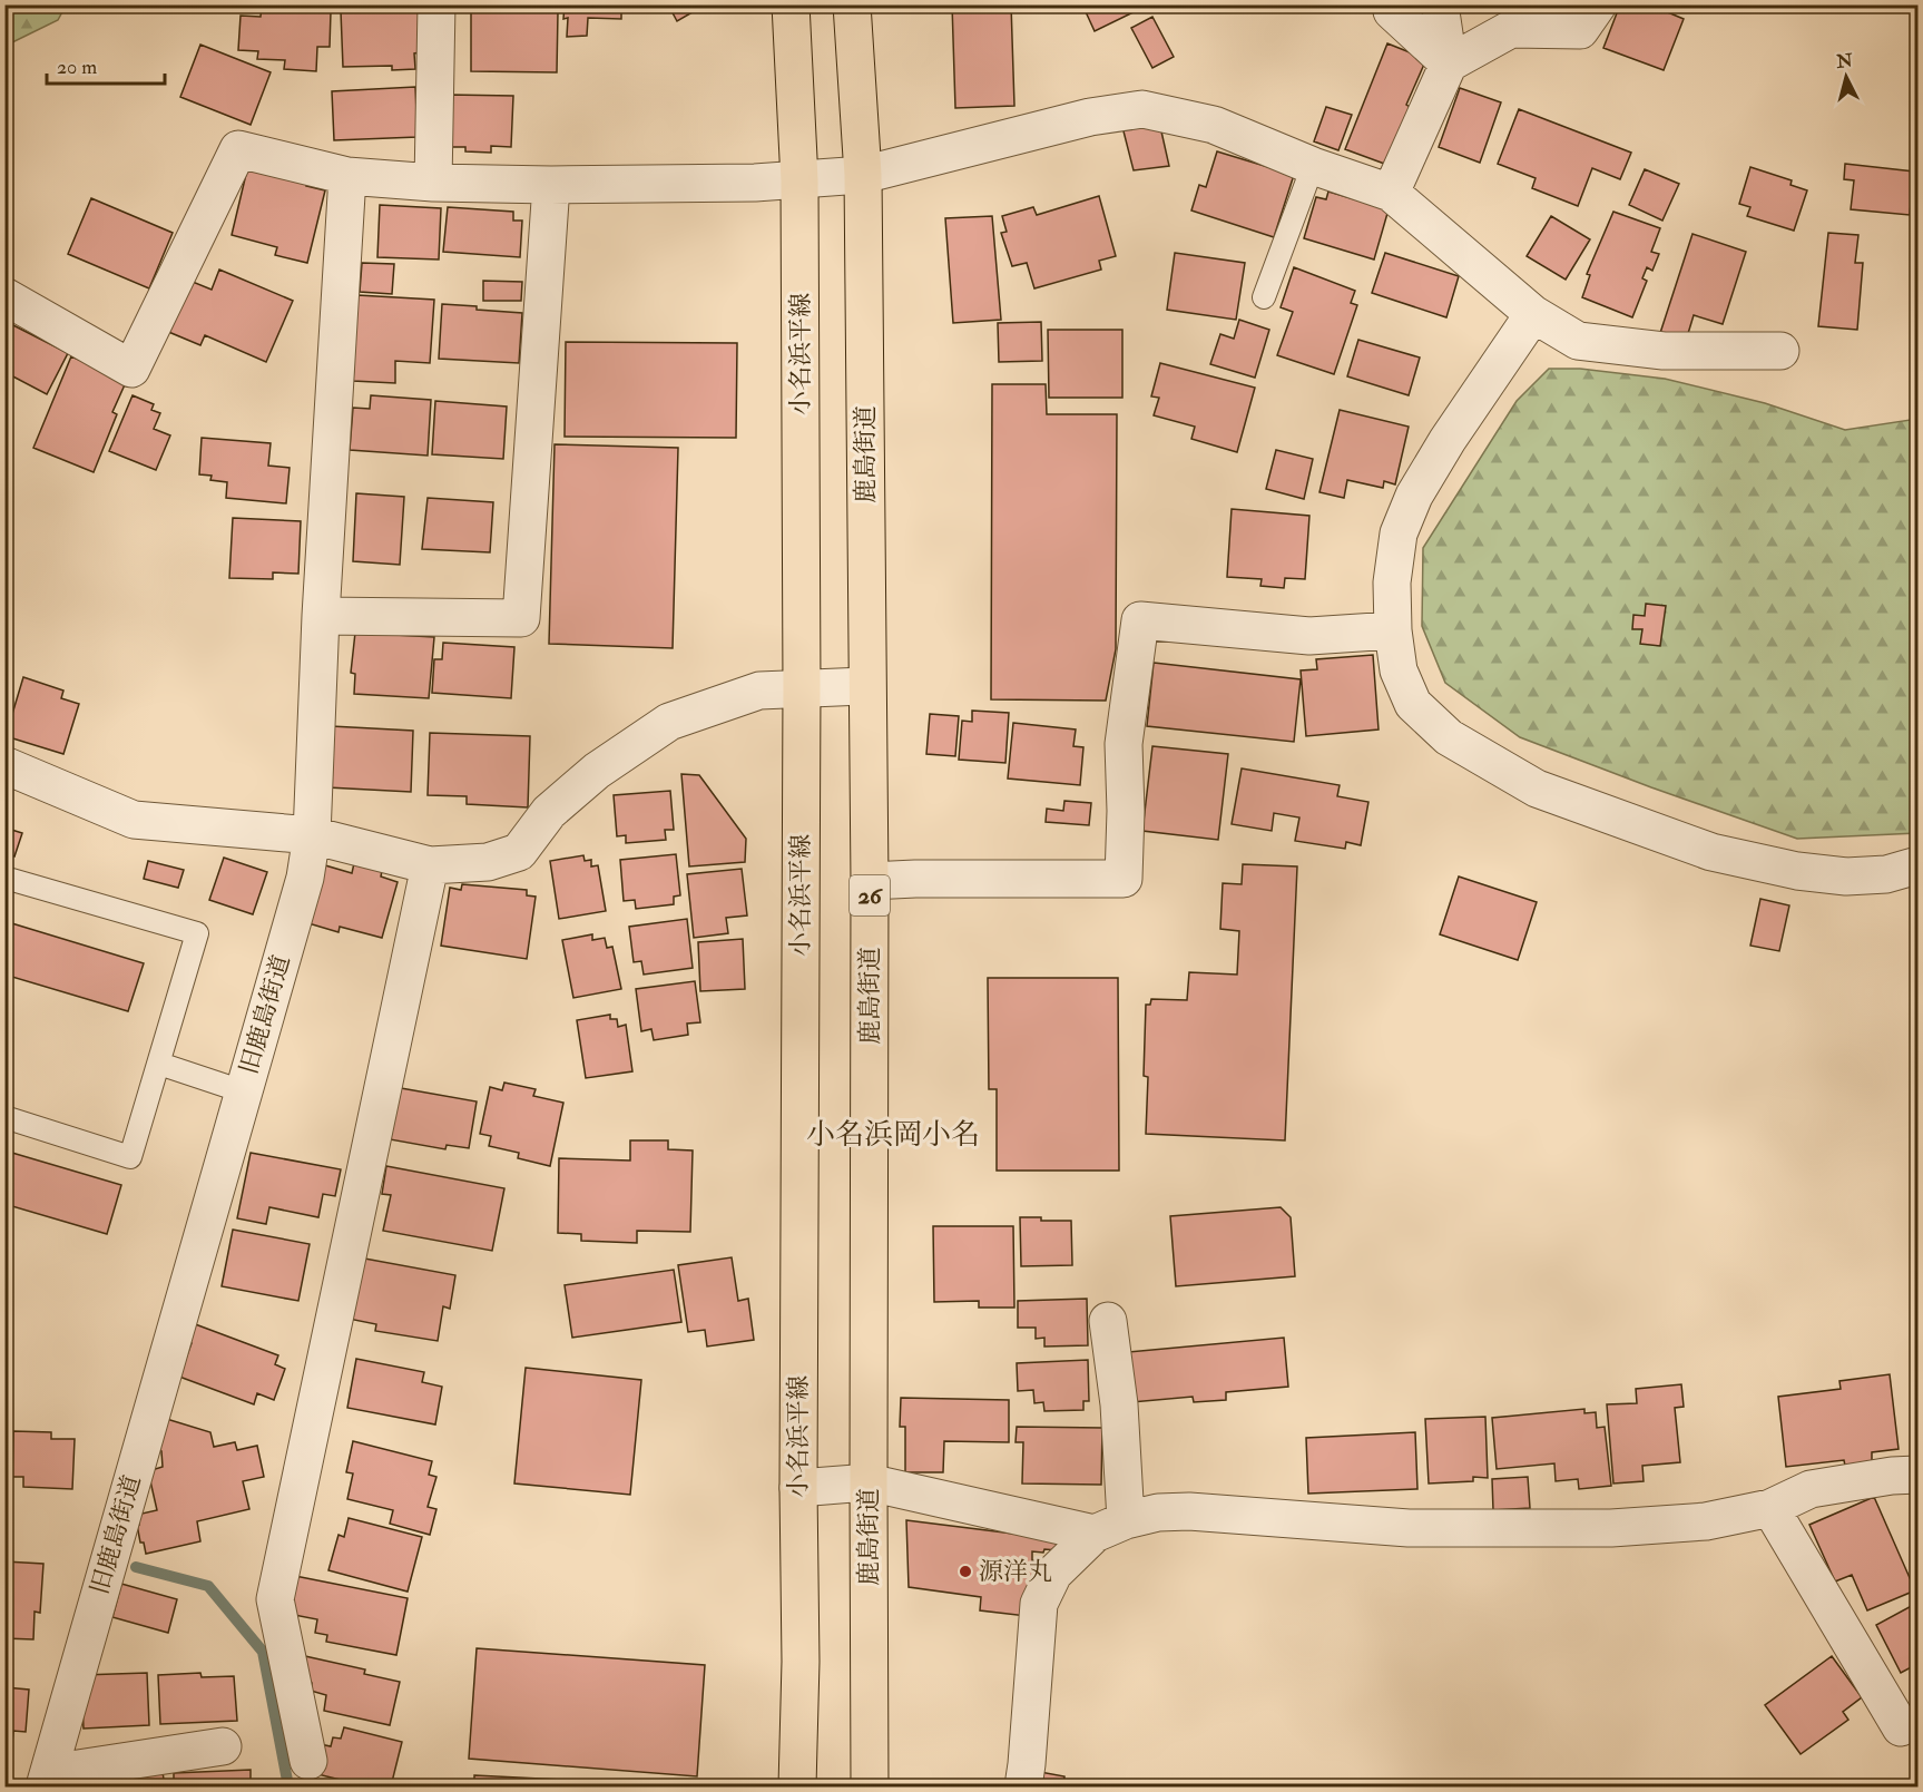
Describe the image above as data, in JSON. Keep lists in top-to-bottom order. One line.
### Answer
{"streets":{"main road":["小名浜平線","鹿島街道","26"],"street":["旧鹿島街道"]},"districts":["小名浜岡小名"],"places":["源洋丸"],"scale_bar":"20 m","north":"top"}
